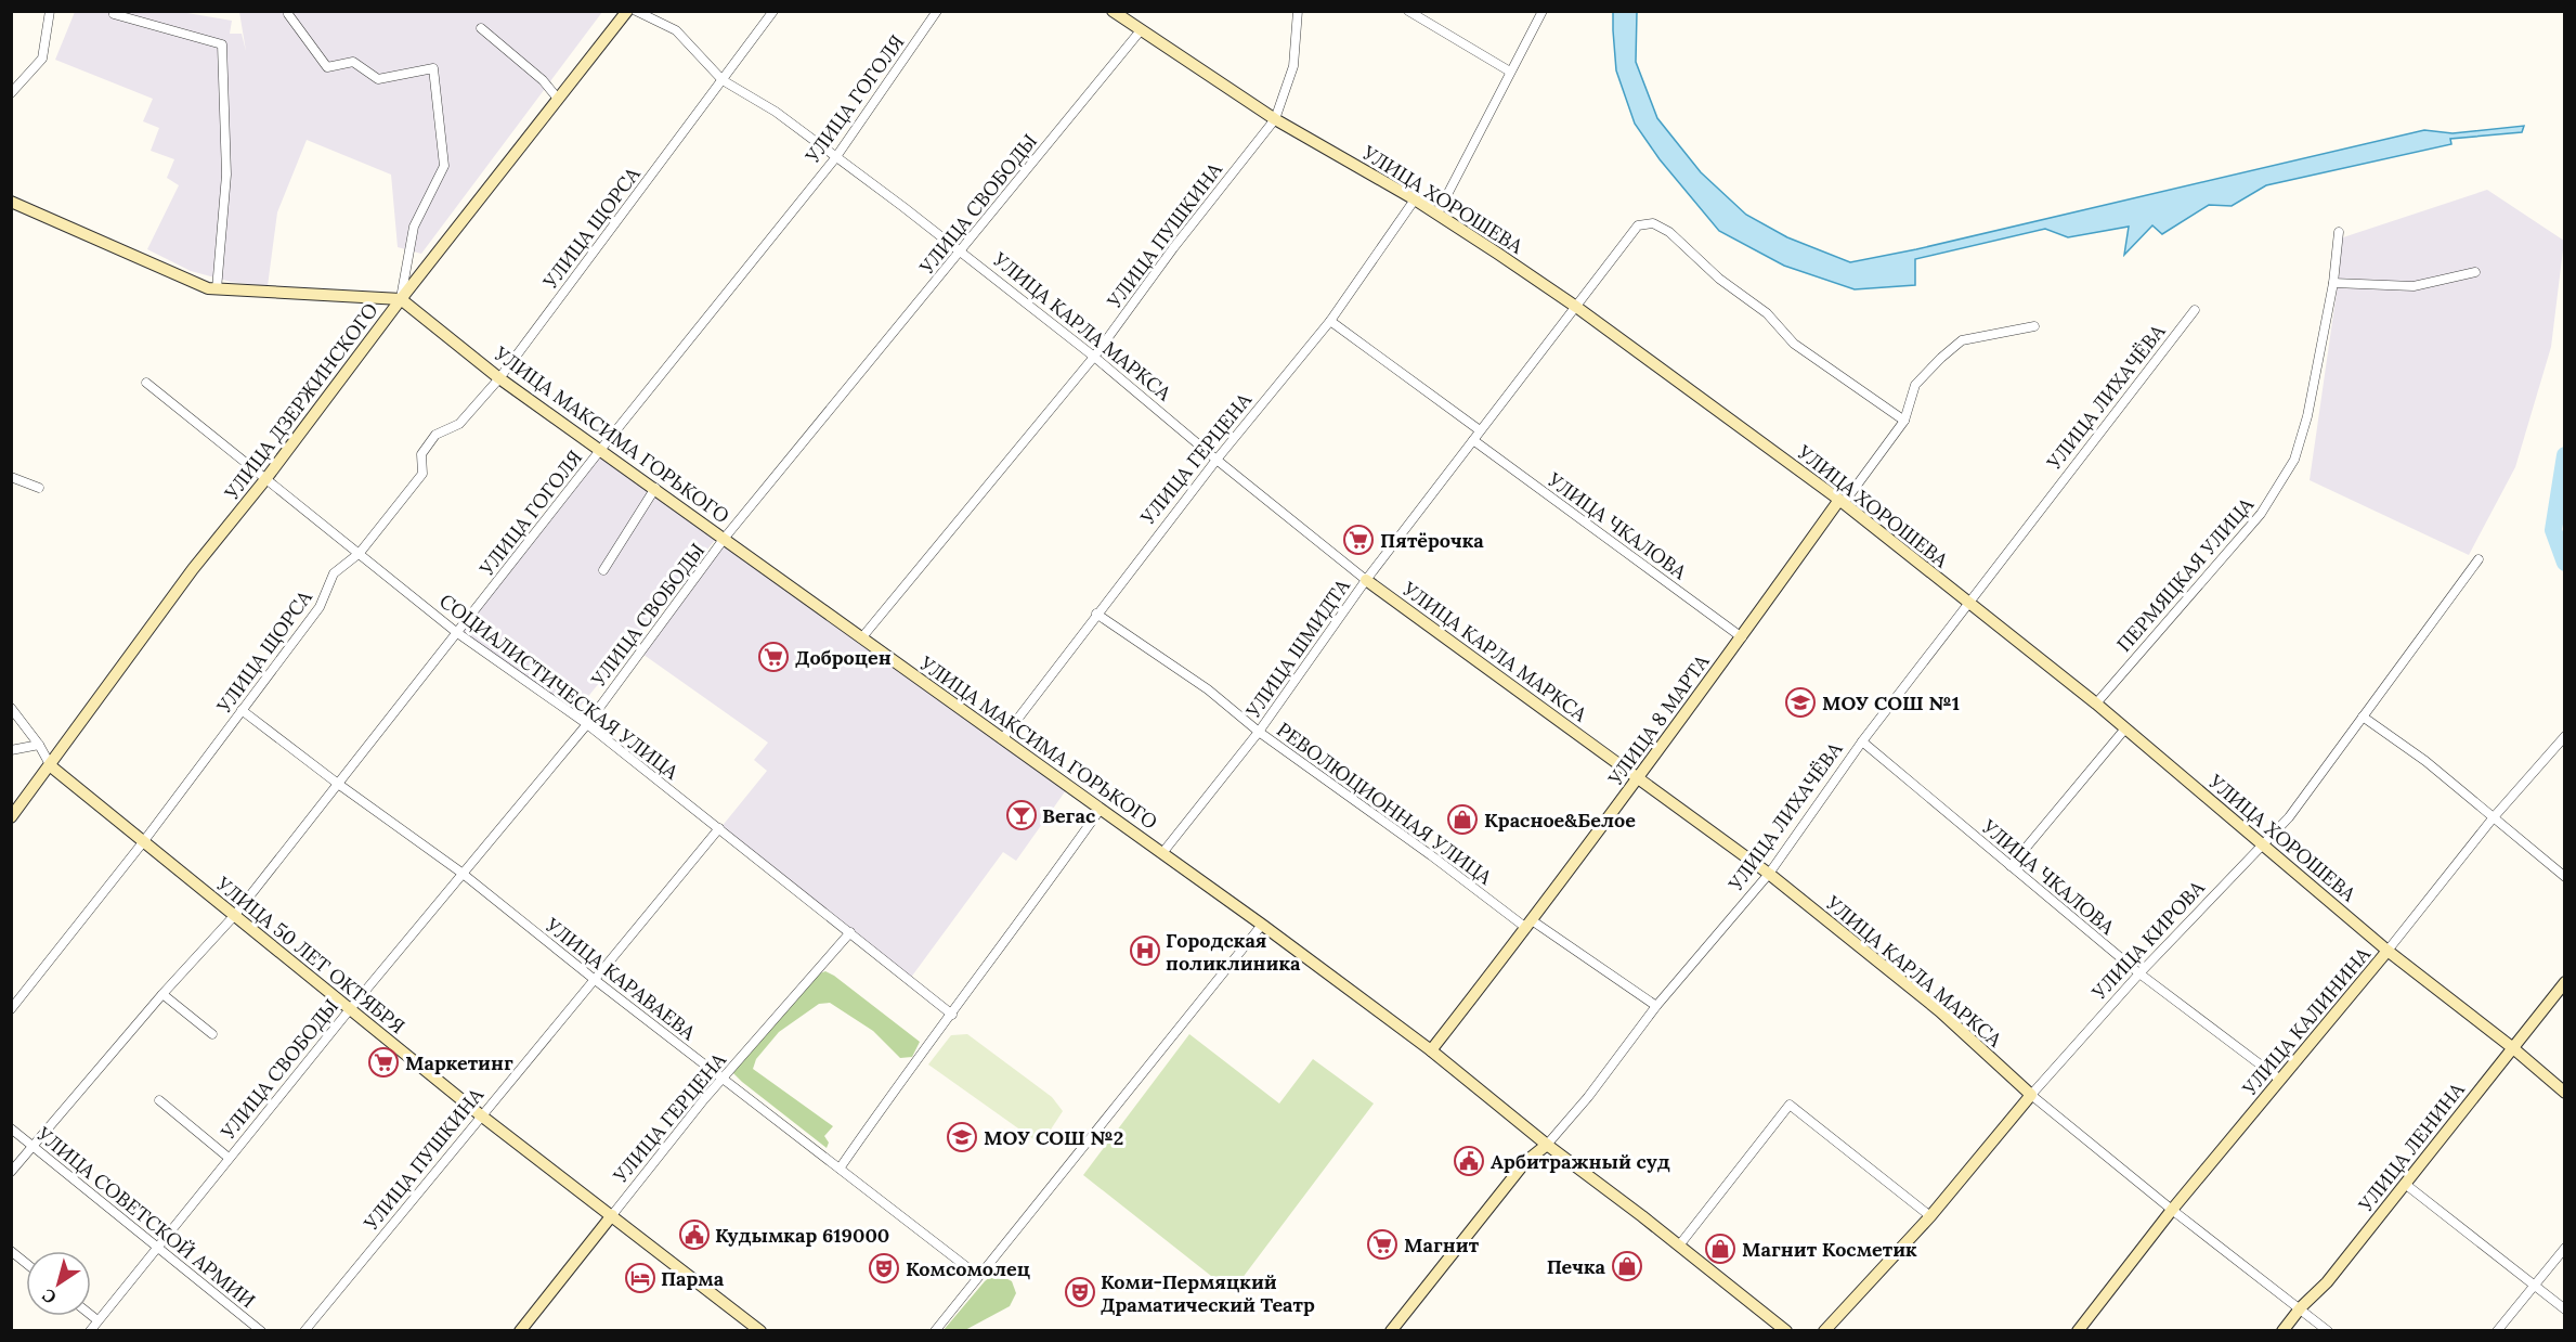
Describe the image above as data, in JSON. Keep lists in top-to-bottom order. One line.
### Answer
{"streets":{"street":["УЛИЦА ГОГОЛЯ","УЛИЦА ХОРОШЕВА","УЛИЦА СВОБОДЫ","УЛИЦА ЩОРСА","УЛИЦА ПУШКИНА","УЛИЦА КАРЛА МАРКСА","УЛИЦА ЛИХАЧЁВА","УЛИЦА ДЗЕРЖИНСКОГО","УЛИЦА МАКСИМА ГОРЬКОГО","УЛИЦА ГЕРЦЕНА","УЛИЦА ЧКАЛОВА","ПЕРМЯЦКАЯ УЛИЦА","УЛИЦА ШМИДТА","СОЦИАЛИСТИЧЕСКАЯ УЛИЦА","УЛИЦА 8 МАРТА","РЕВОЛЮЦИОННАЯ УЛИЦА","УЛИЦА КИРОВА","УЛИЦА 50 ЛЕТ ОКТЯБРЯ","УЛИЦА КАРАВАЕВА","УЛИЦА КАЛИНИНА","УЛИЦА ЛЕНИНА","УЛИЦА СОВЕТСКОЙ АРМИИ"]},"crossings":[["УЛИЦА ГОГОЛЯ","УЛИЦА КАРЛА МАРКСА"],["УЛИЦА ГОГОЛЯ","УЛИЦА МАКСИМА ГОРЬКОГО"],["УЛИЦА ГОГОЛЯ","СОЦИАЛИСТИЧЕСКАЯ УЛИЦА"],["УЛИЦА ГОГОЛЯ","УЛИЦА 50 ЛЕТ ОКТЯБРЯ"],["УЛИЦА ГОГОЛЯ","УЛИЦА КАРАВАЕВА"],["УЛИЦА ГОГОЛЯ","УЛИЦА СОВЕТСКОЙ АРМИИ"],["УЛИЦА ХОРОШЕВА","УЛИЦА СВОБОДЫ"],["УЛИЦА ХОРОШЕВА","УЛИЦА ПУШКИНА"],["УЛИЦА ХОРОШЕВА","УЛИЦА ЛИХАЧЁВА"],["УЛИЦА ХОРОШЕВА","УЛИЦА ГЕРЦЕНА"],["УЛИЦА ХОРОШЕВА","ПЕРМЯЦКАЯ УЛИЦА"],["УЛИЦА ХОРОШЕВА","УЛИЦА ШМИДТА"],["УЛИЦА ХОРОШЕВА","УЛИЦА 8 МАРТА"],["УЛИЦА ХОРОШЕВА","УЛИЦА КИРОВА"],["УЛИЦА ХОРОШЕВА","УЛИЦА КАЛИНИНА"],["УЛИЦА ХОРОШЕВА","УЛИЦА ЛЕНИНА"],["УЛИЦА СВОБОДЫ","УЛИЦА КАРЛА МАРКСА"],["УЛИЦА СВОБОДЫ","УЛИЦА МАКСИМА ГОРЬКОГО"],["УЛИЦА СВОБОДЫ","СОЦИАЛИСТИЧЕСКАЯ УЛИЦА"],["УЛИЦА СВОБОДЫ","УЛИЦА 50 ЛЕТ ОКТЯБРЯ"],["УЛИЦА СВОБОДЫ","УЛИЦА КАРАВАЕВА"],["УЛИЦА СВОБОДЫ","УЛИЦА СОВЕТСКОЙ АРМИИ"],["УЛИЦА ЩОРСА","УЛИЦА КАРЛА МАРКСА"],["УЛИЦА ЩОРСА","УЛИЦА МАКСИМА ГОРЬКОГО"],["УЛИЦА ЩОРСА","СОЦИАЛИСТИЧЕСКАЯ УЛИЦА"],["УЛИЦА ЩОРСА","УЛИЦА 50 ЛЕТ ОКТЯБРЯ"],["УЛИЦА ЩОРСА","УЛИЦА КАРАВАЕВА"],["УЛИЦА ПУШКИНА","УЛИЦА КАРЛА МАРКСА"],["УЛИЦА ПУШКИНА","УЛИЦА МАКСИМА ГОРЬКОГО"],["УЛИЦА ПУШКИНА","СОЦИАЛИСТИЧЕСКАЯ УЛИЦА"],["УЛИЦА ПУШКИНА","УЛИЦА 50 ЛЕТ ОКТЯБРЯ"],["УЛИЦА ПУШКИНА","УЛИЦА КАРАВАЕВА"],["УЛИЦА КАРЛА МАРКСА","УЛИЦА ЛИХАЧЁВА"],["УЛИЦА КАРЛА МАРКСА","УЛИЦА ГЕРЦЕНА"],["УЛИЦА КАРЛА МАРКСА","УЛИЦА ШМИДТА"],["УЛИЦА КАРЛА МАРКСА","УЛИЦА 8 МАРТА"],["УЛИЦА КАРЛА МАРКСА","УЛИЦА КИРОВА"],["УЛИЦА КАРЛА МАРКСА","УЛИЦА КАЛИНИНА"],["УЛИЦА КАРЛА МАРКСА","УЛИЦА ЛЕНИНА"],["УЛИЦА ЛИХАЧЁВА","УЛИЦА МАКСИМА ГОРЬКОГО"],["УЛИЦА ЛИХАЧЁВА","УЛИЦА ЧКАЛОВА"],["УЛИЦА ЛИХАЧЁВА","РЕВОЛЮЦИОННАЯ УЛИЦА"],["УЛИЦА ДЗЕРЖИНСКОГО","УЛИЦА МАКСИМА ГОРЬКОГО"],["УЛИЦА ДЗЕРЖИНСКОГО","СОЦИАЛИСТИЧЕСКАЯ УЛИЦА"],["УЛИЦА ДЗЕРЖИНСКОГО","УЛИЦА 50 ЛЕТ ОКТЯБРЯ"],["УЛИЦА МАКСИМА ГОРЬКОГО","УЛИЦА ГЕРЦЕНА"],["УЛИЦА МАКСИМА ГОРЬКОГО","УЛИЦА ШМИДТА"],["УЛИЦА МАКСИМА ГОРЬКОГО","УЛИЦА 8 МАРТА"],["УЛИЦА ГЕРЦЕНА","СОЦИАЛИСТИЧЕСКАЯ УЛИЦА"],["УЛИЦА ГЕРЦЕНА","РЕВОЛЮЦИОННАЯ УЛИЦА"],["УЛИЦА ГЕРЦЕНА","УЛИЦА 50 ЛЕТ ОКТЯБРЯ"],["УЛИЦА ГЕРЦЕНА","УЛИЦА КАРАВАЕВА"],["УЛИЦА ЧКАЛОВА","УЛИЦА ШМИДТА"],["УЛИЦА ЧКАЛОВА","УЛИЦА 8 МАРТА"],["УЛИЦА ЧКАЛОВА","УЛИЦА КИРОВА"],["УЛИЦА ЧКАЛОВА","УЛИЦА КАЛИНИНА"],["УЛИЦА ШМИДТА","РЕВОЛЮЦИОННАЯ УЛИЦА"],["УЛИЦА 8 МАРТА","РЕВОЛЮЦИОННАЯ УЛИЦА"]],"places":{"supermarket":["Пятёрочка","Доброцен","Маркетинг","Магнит"],"school or university":["МОУ СОШ №1","МОУ СОШ №2"],"bar":["Вегас"],"shop":["Красное&Белое","Магнит Косметик","Печка"],"hospital":["Городская поликлиника"],"public building":["Арбитражный суд","Кудымкар 619000"],"theatre":["Комсомолец","Коми-Пермяцкий Драматический Театр"],"hotel":["Парма"]},"north":"bottom left"}
